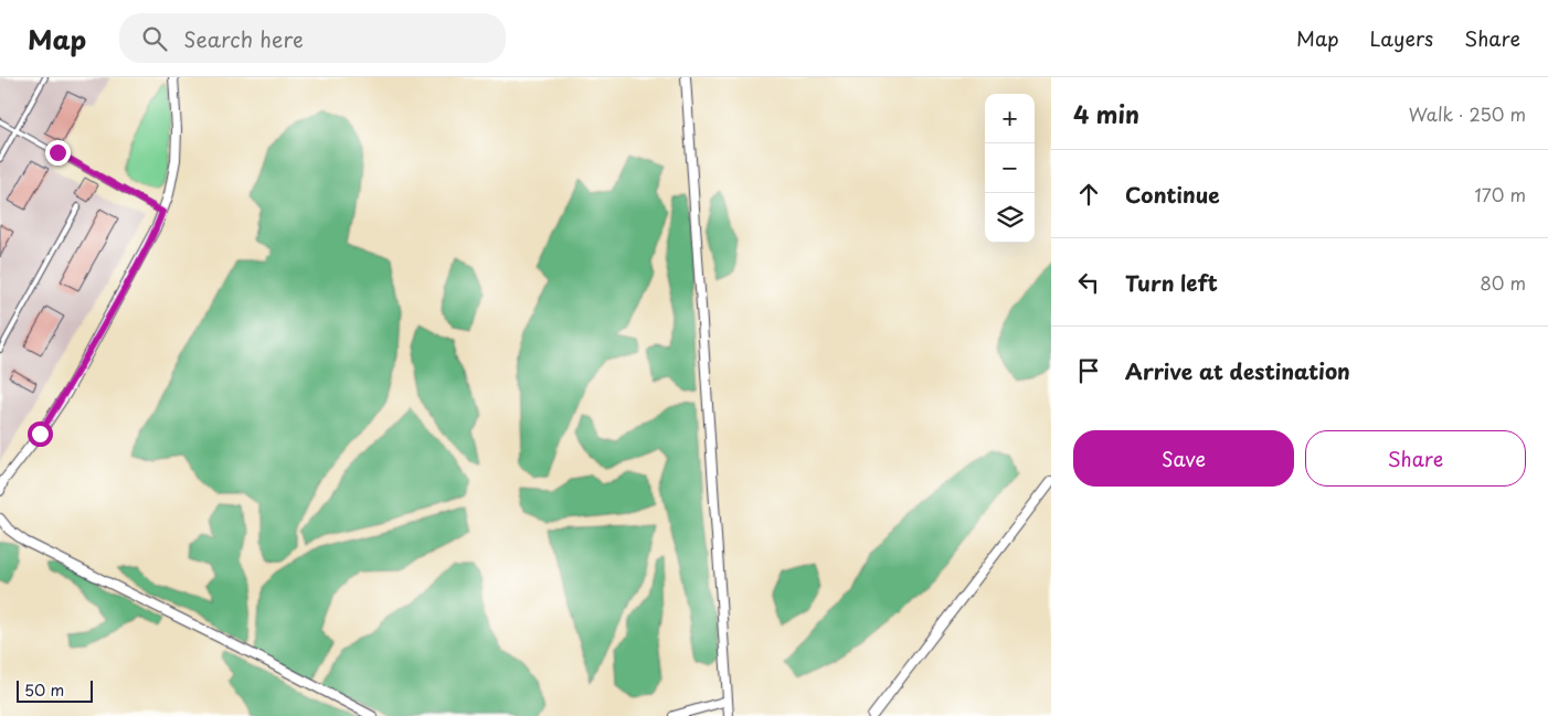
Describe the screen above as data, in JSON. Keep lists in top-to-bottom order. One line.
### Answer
{"scale_bar":"50 m","page":{"header":"Map","search":"Search here","nav":["Map","Layers","Share"],"heading":["4 min","Walk · 250 m"],"map_buttons":["+","−"],"list":[["Continue","170 m"],["Turn left","80 m"],"Arrive at destination"],"buttons":["Save","Share"],"scale":"50 m"}}
